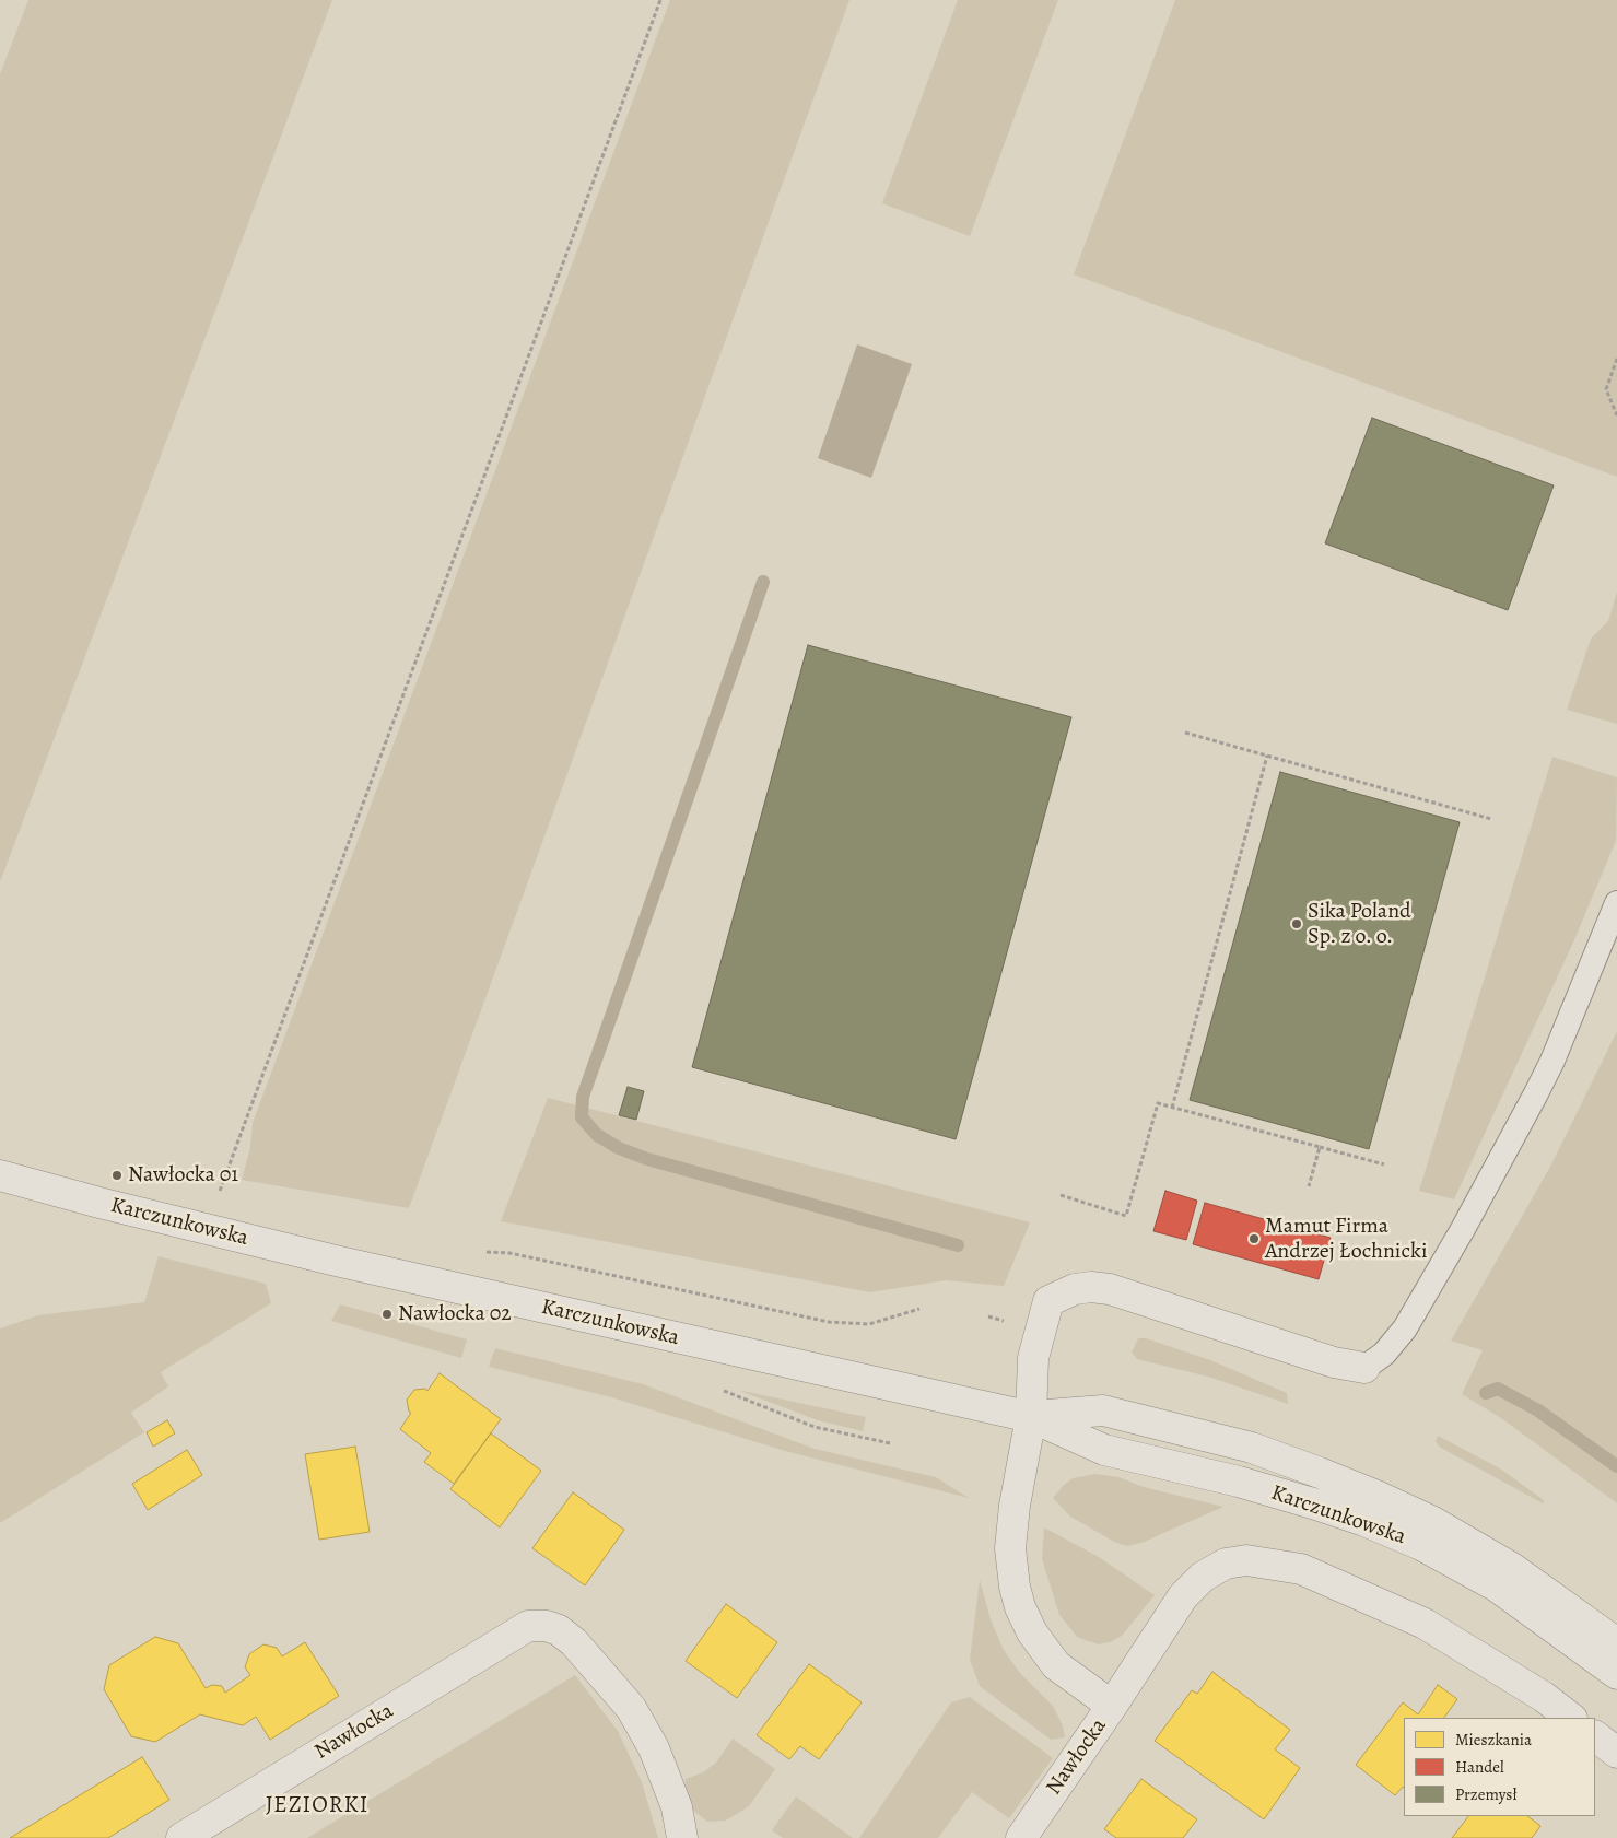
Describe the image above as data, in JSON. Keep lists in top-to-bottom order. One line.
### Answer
{"streets":{"street":["Karczunkowska","Nawłocka"]},"crossings":[["Karczunkowska","Nawłocka"]],"districts":["JEZIORKI"],"places":["Sika Poland Sp. z o. o.","Nawłocka 01","Mamut Firma Andrzej Łochnicki","Nawłocka 02"],"legend":["Mieszkania","Handel","Przemysł"]}
